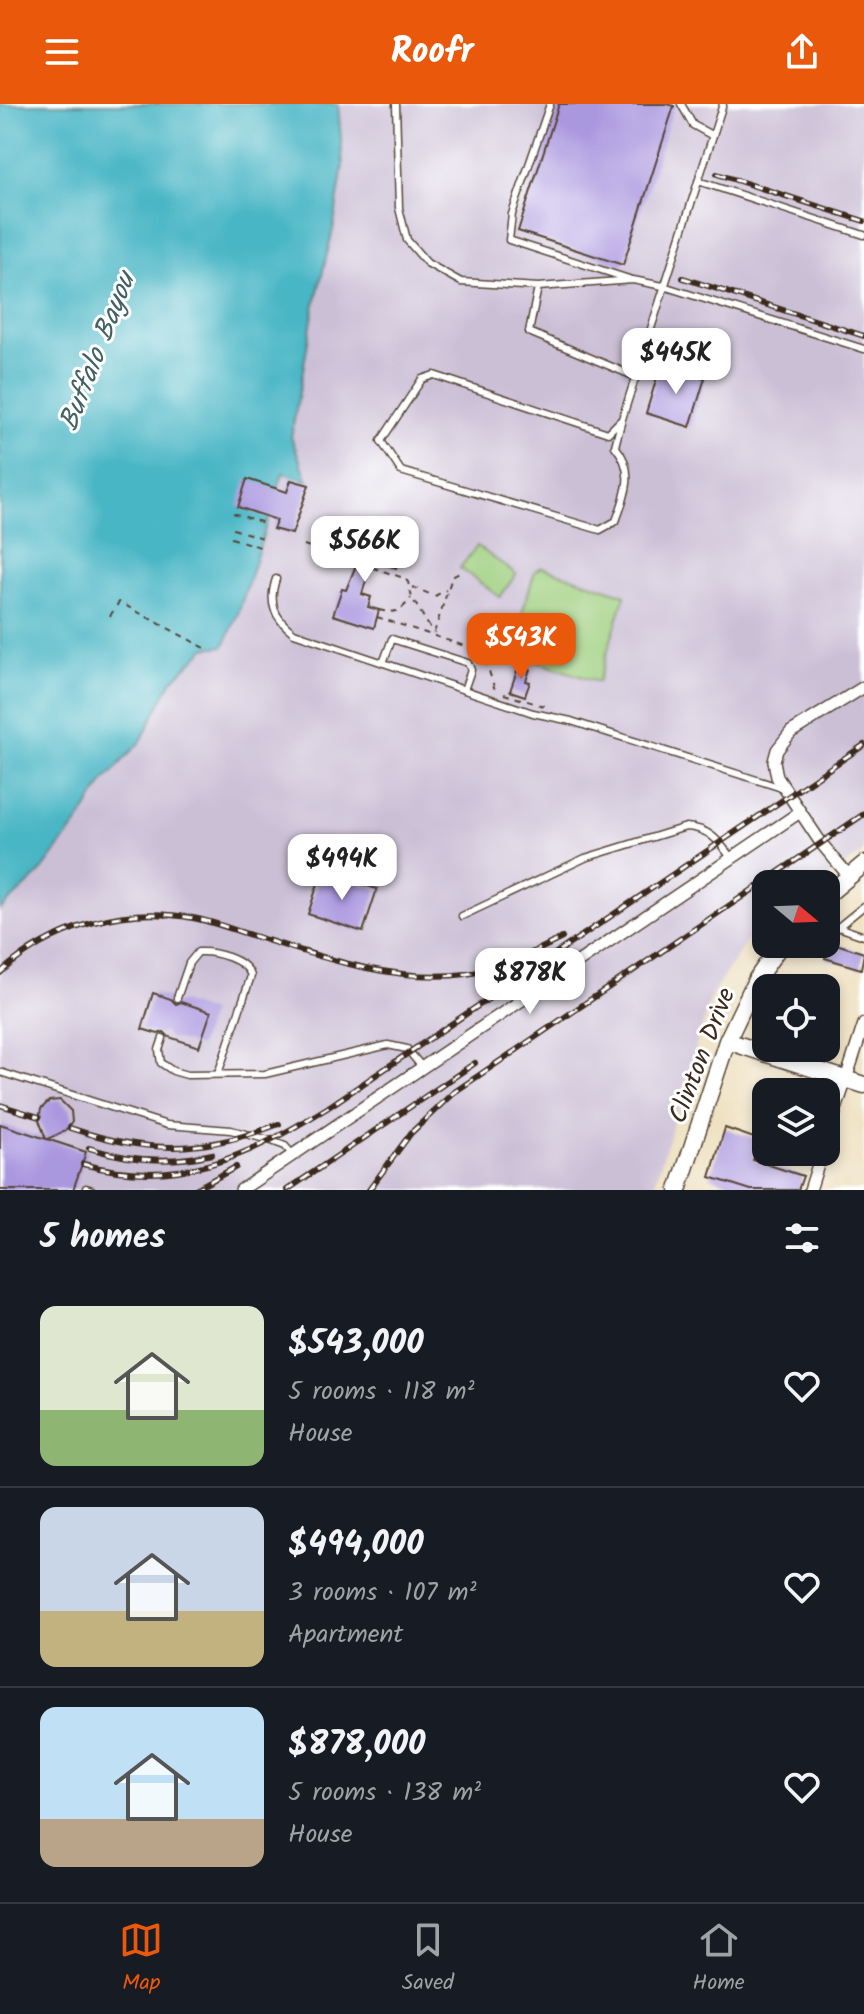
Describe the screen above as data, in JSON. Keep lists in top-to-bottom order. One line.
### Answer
{"streets":{"main road":["Clinton Drive"]},"water":["Buffalo Bayou"],"north":"right","page":{"header":"Roofr","price":["$445K","$566K","$543K","$494K","$878K"],"heading":"5 homes","list":[{"name":"$543,000","note":"5 rooms · 118 m² · House"},{"name":"$494,000","note":"3 rooms · 107 m² · Apartment"},{"name":"$878,000","note":"5 rooms · 138 m² · House"}],"tabs":["Map","Saved","Home"]}}
